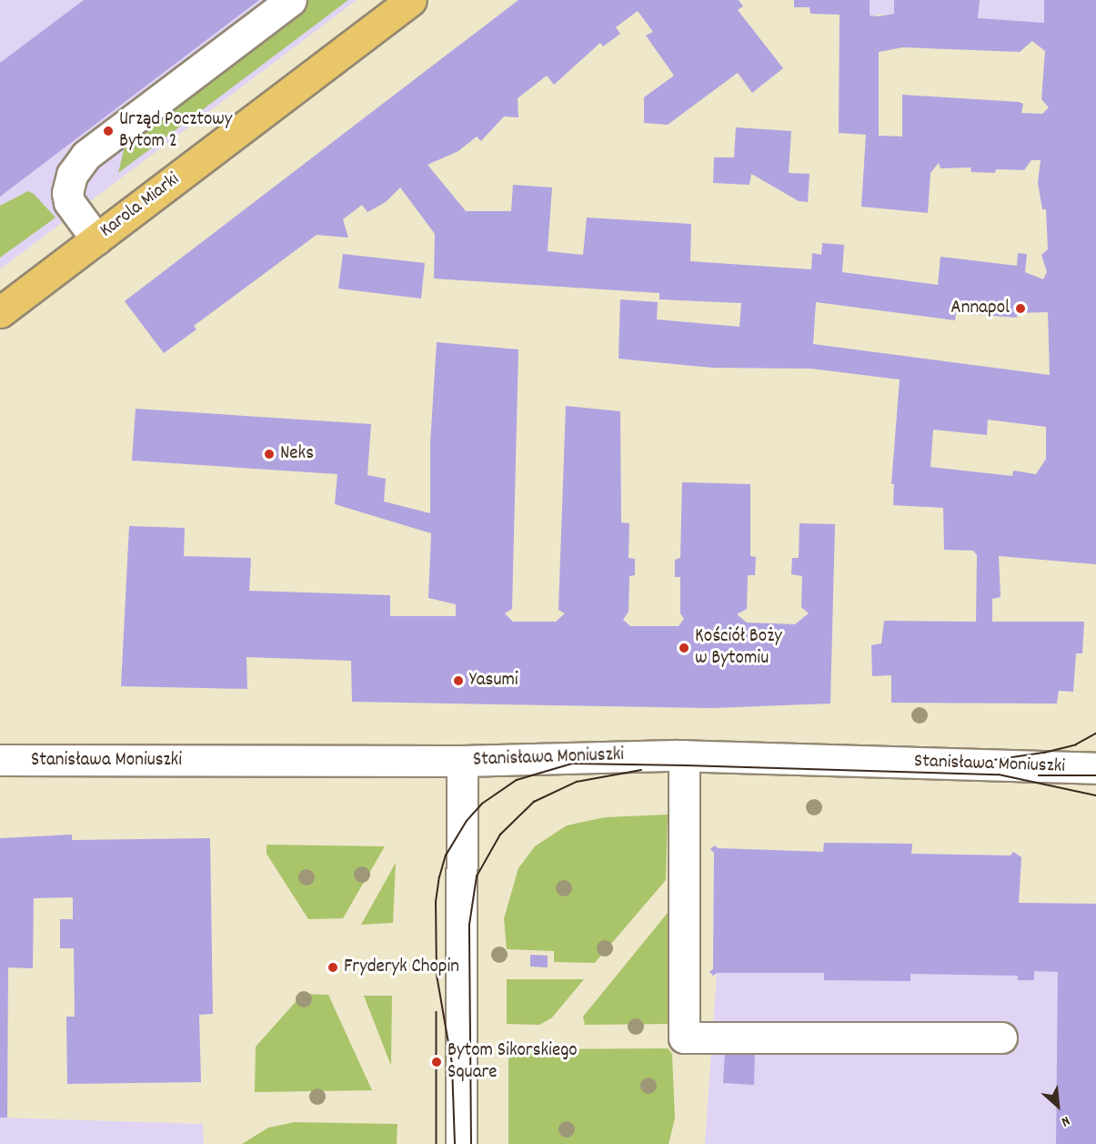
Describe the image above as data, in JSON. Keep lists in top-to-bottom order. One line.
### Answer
{"streets":{"main road":["Karola Miarki"],"street":["Stanisława Moniuszki"]},"places":["Urząd Pocztowy Bytom 2","Annapol","Neks","Kościół Boży w Bytomiu","Yasumi","Fryderyk Chopin","Bytom Sikorskiego Square"],"north":"bottom right"}
